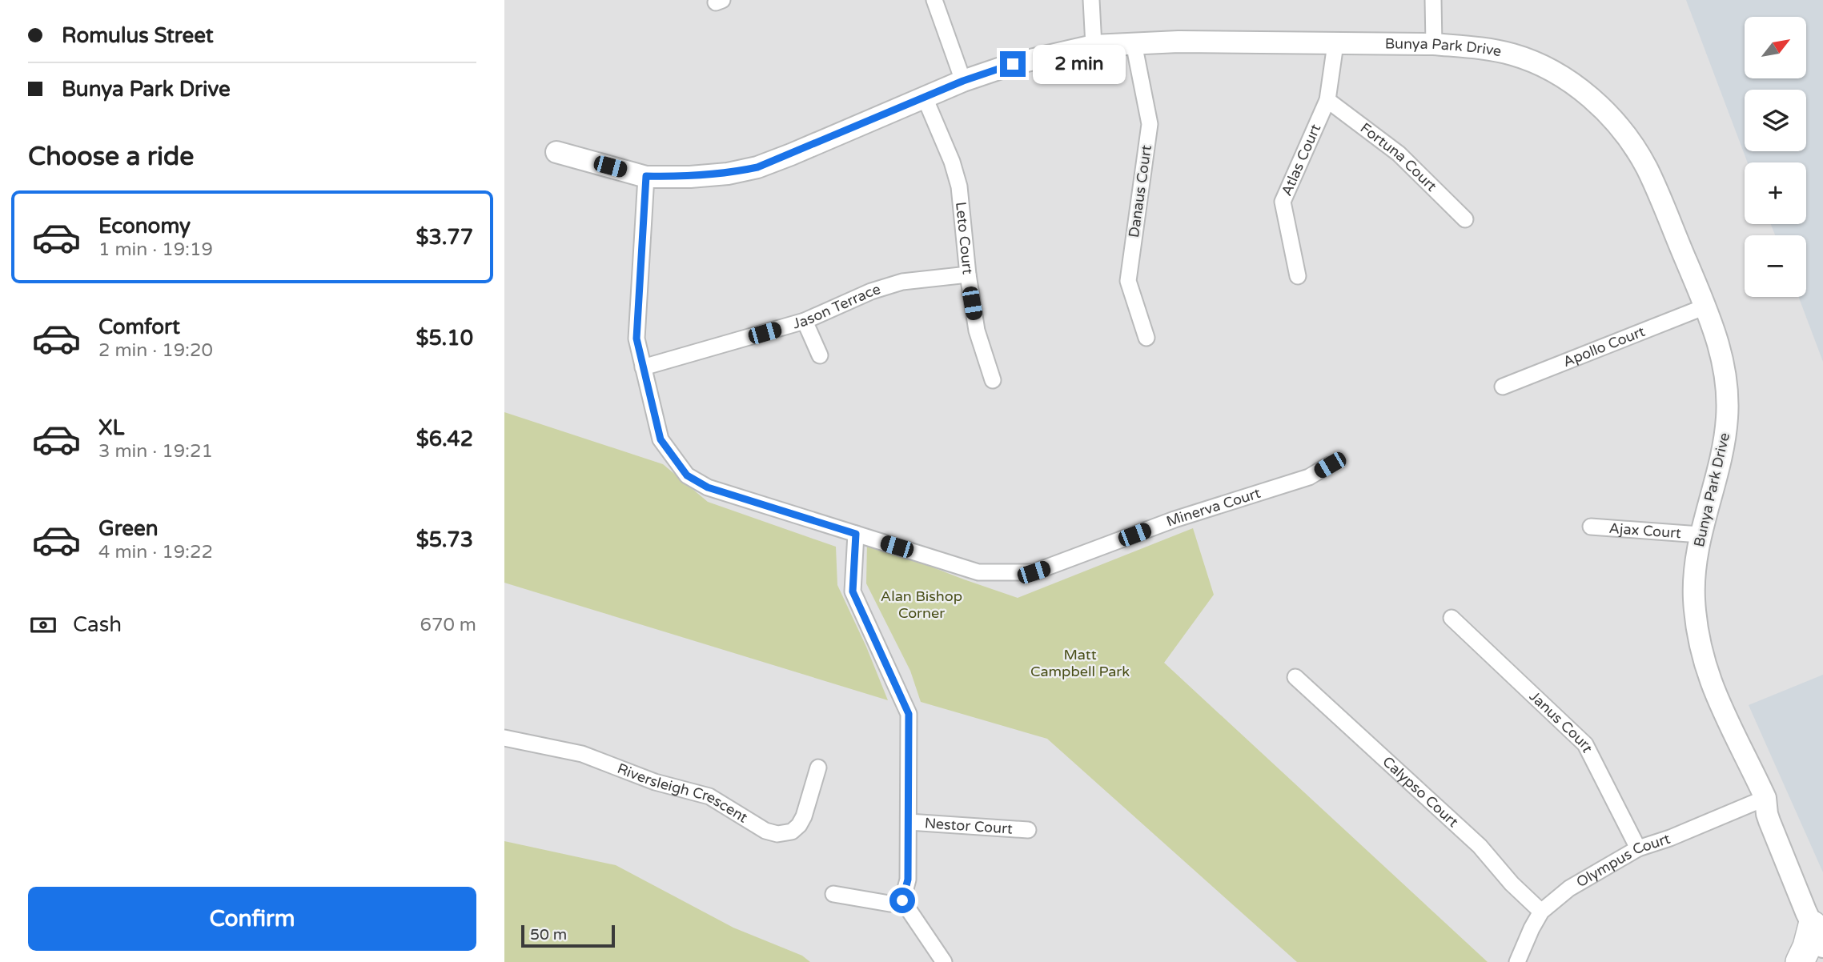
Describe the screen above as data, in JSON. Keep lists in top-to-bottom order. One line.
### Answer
{"streets":{"street":["Bunya Park Drive","Fortuna Court","Atlas Court","Danaus Court","Leto Court","Jason Terrace","Apollo Court","Minerva Court","Ajax Court","Janus Court","Calypso Court","Riversleigh Crescent","Nestor Court","Olympus Court"]},"crossings":[["Bunya Park Drive","Atlas Court"],["Bunya Park Drive","Danaus Court"],["Bunya Park Drive","Leto Court"],["Bunya Park Drive","Apollo Court"],["Bunya Park Drive","Minerva Court"],["Bunya Park Drive","Ajax Court"],["Bunya Park Drive","Olympus Court"],["Fortuna Court","Atlas Court"],["Leto Court","Jason Terrace"],["Jason Terrace","Minerva Court"],["Janus Court","Olympus Court"],["Calypso Court","Olympus Court"]],"parks":["Alan Bishop Corner","Matt Campbell Park"],"scale_bar":"50 m","north":"top right","page":{"banner":["Romulus Street","Bunya Park Drive"],"map_buttons":["+","−"],"bubble":"2 min","heading":"Choose a ride","list":[{"name":"Economy","note":"1 min · 19:19","value":"$3.77"},{"name":"Comfort","note":"2 min · 19:20","value":"$5.10"},{"name":"XL","note":"3 min · 19:21","value":"$6.42"},{"name":"Green","note":"4 min · 19:22","value":"$5.73"}],"pay":["Cash","670 m"],"buttons":"Confirm","scale":"50 m"}}
